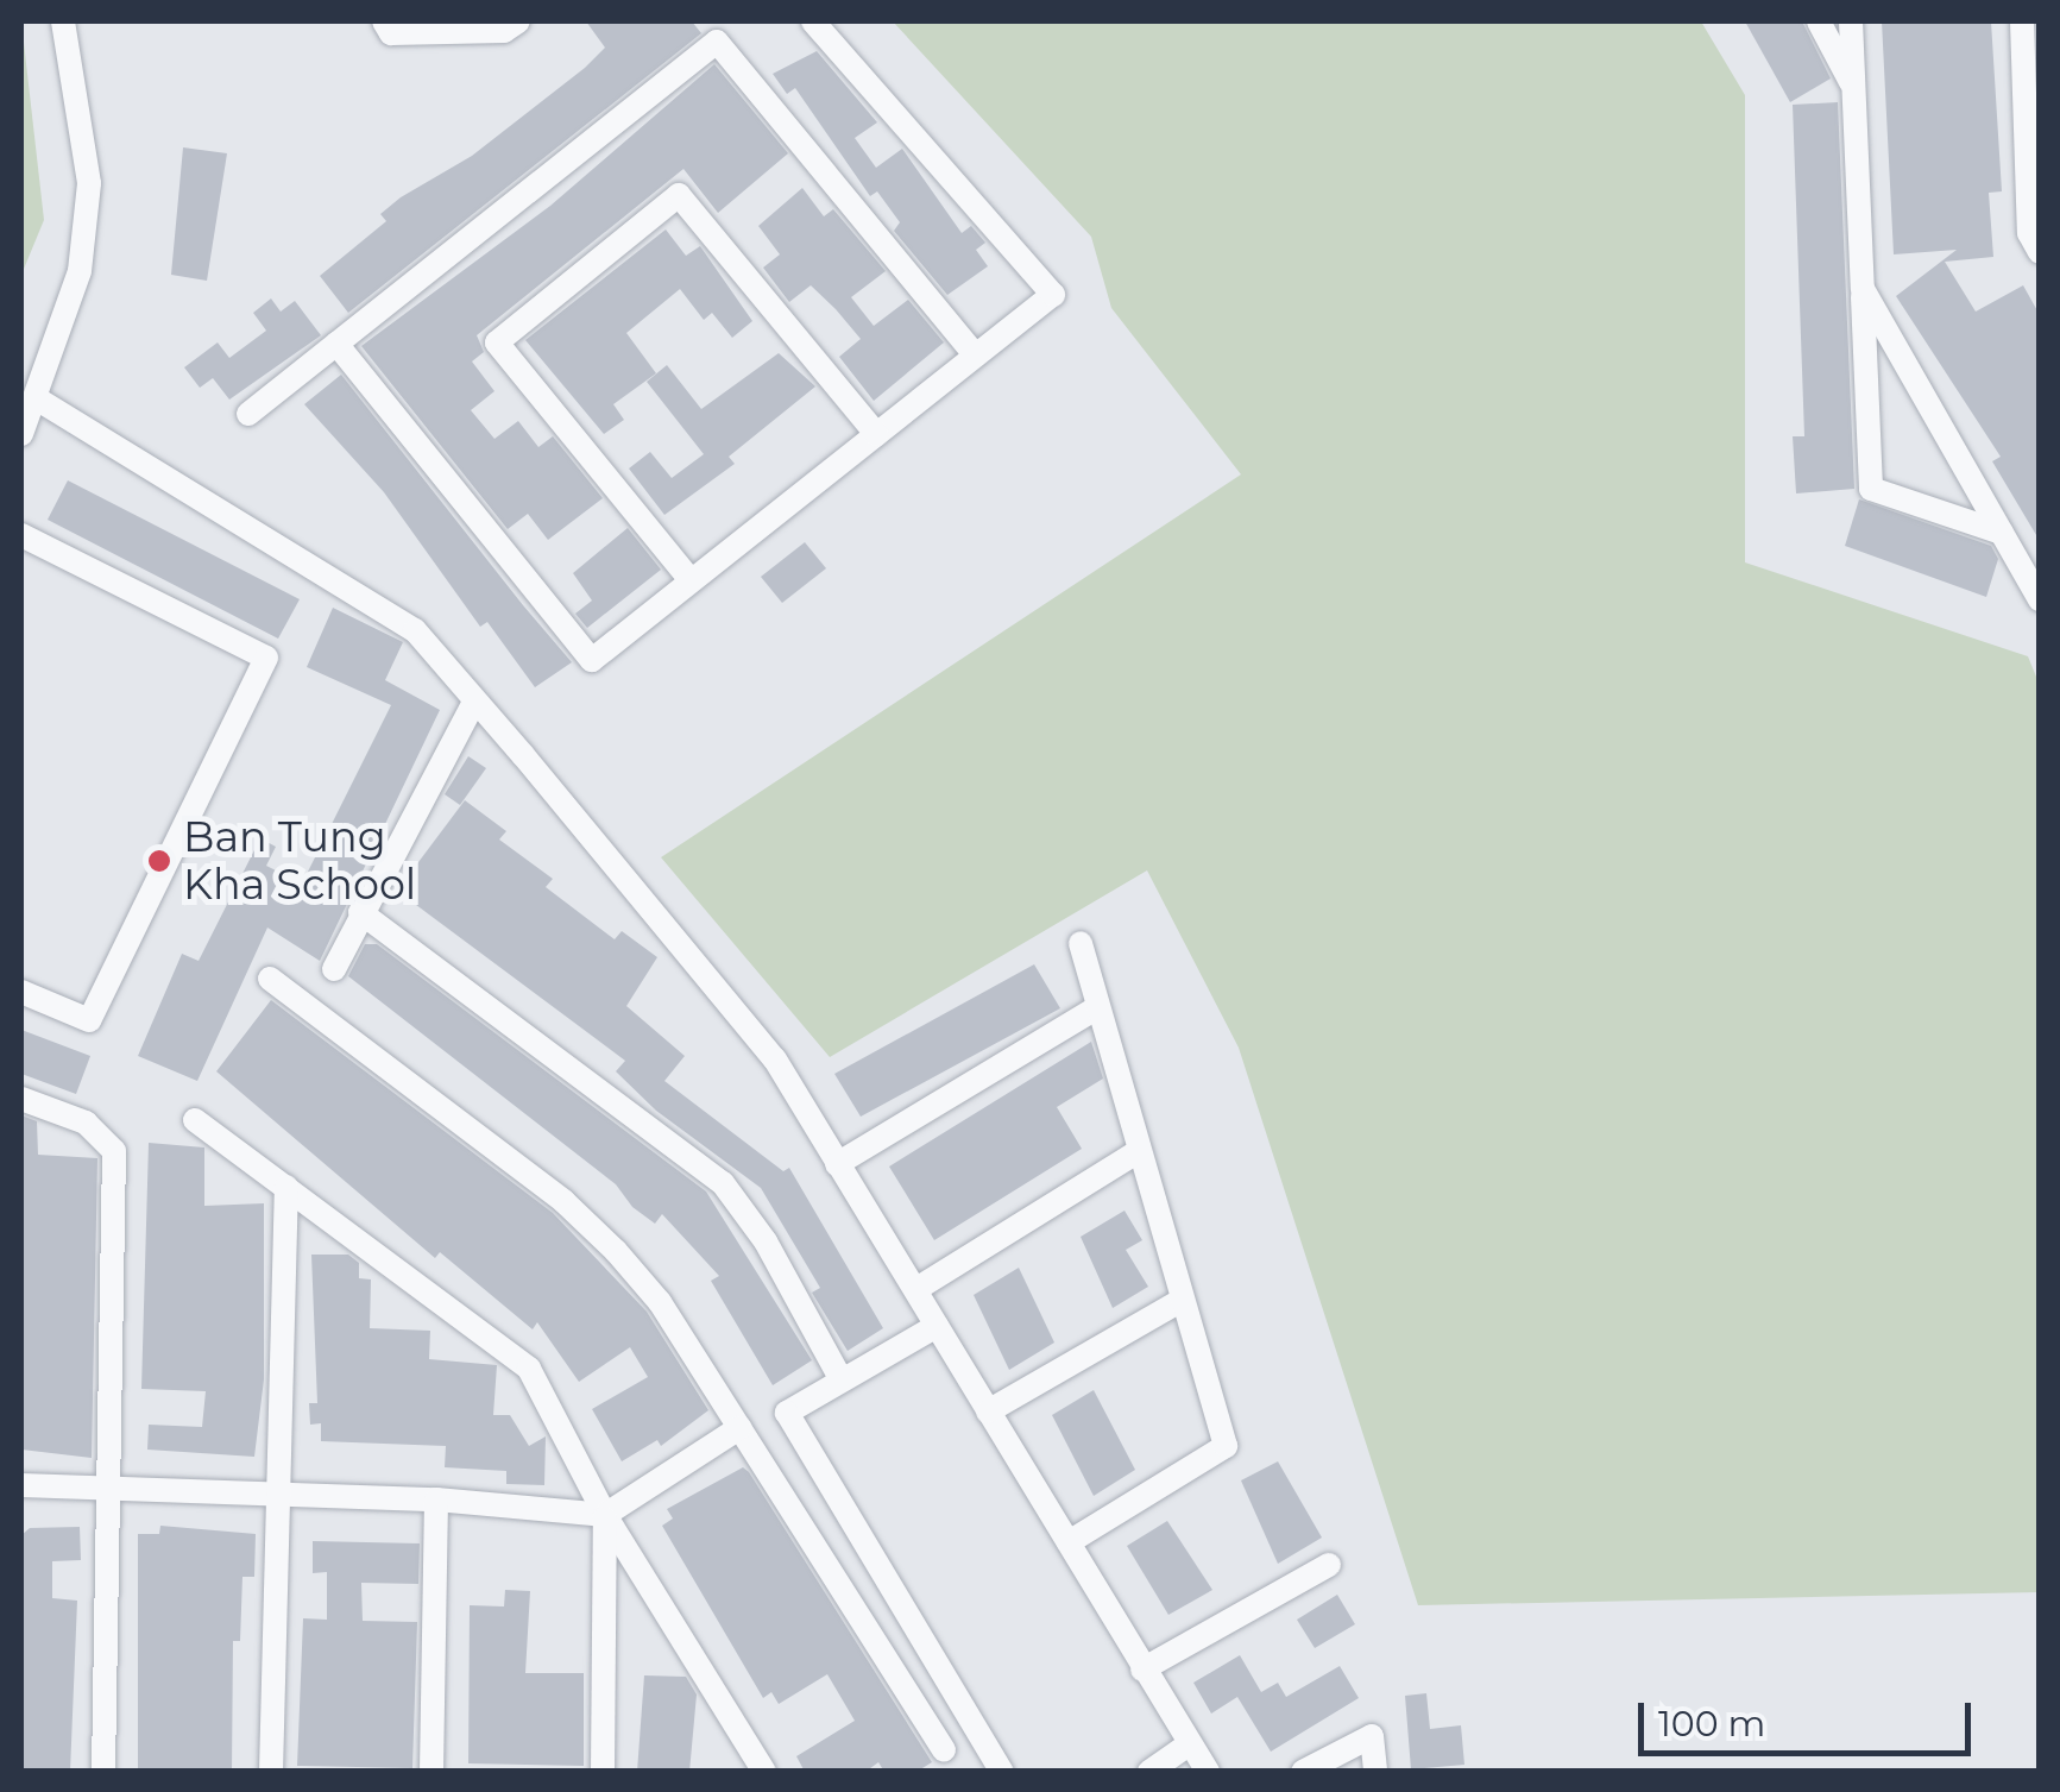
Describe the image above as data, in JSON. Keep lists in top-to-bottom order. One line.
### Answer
{"places":["Ban Tung Kha School"],"scale_bar":"100 m"}
